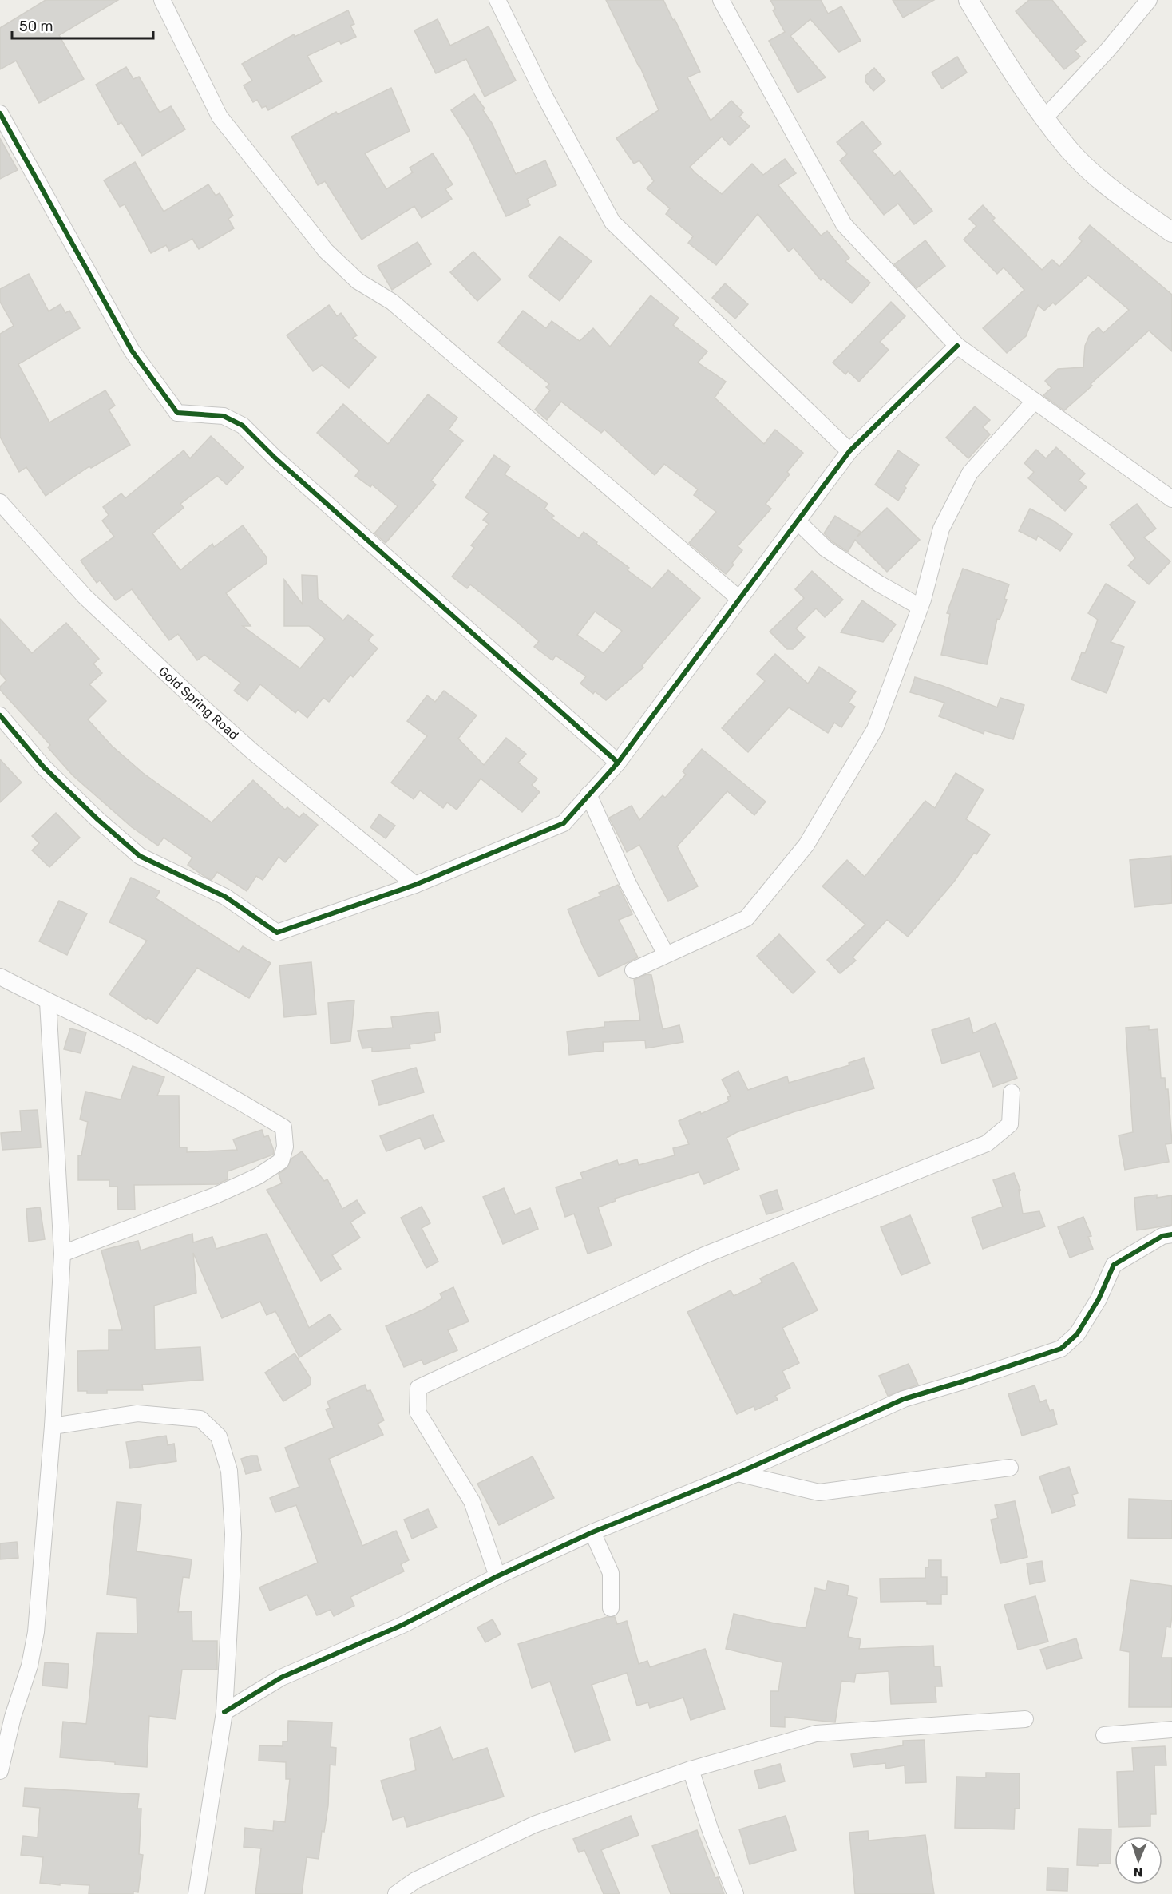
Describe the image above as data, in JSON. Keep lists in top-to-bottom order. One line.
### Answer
{"streets":{"street":["Gold Spring Road"]},"scale_bar":"50 m","north":"bottom"}
